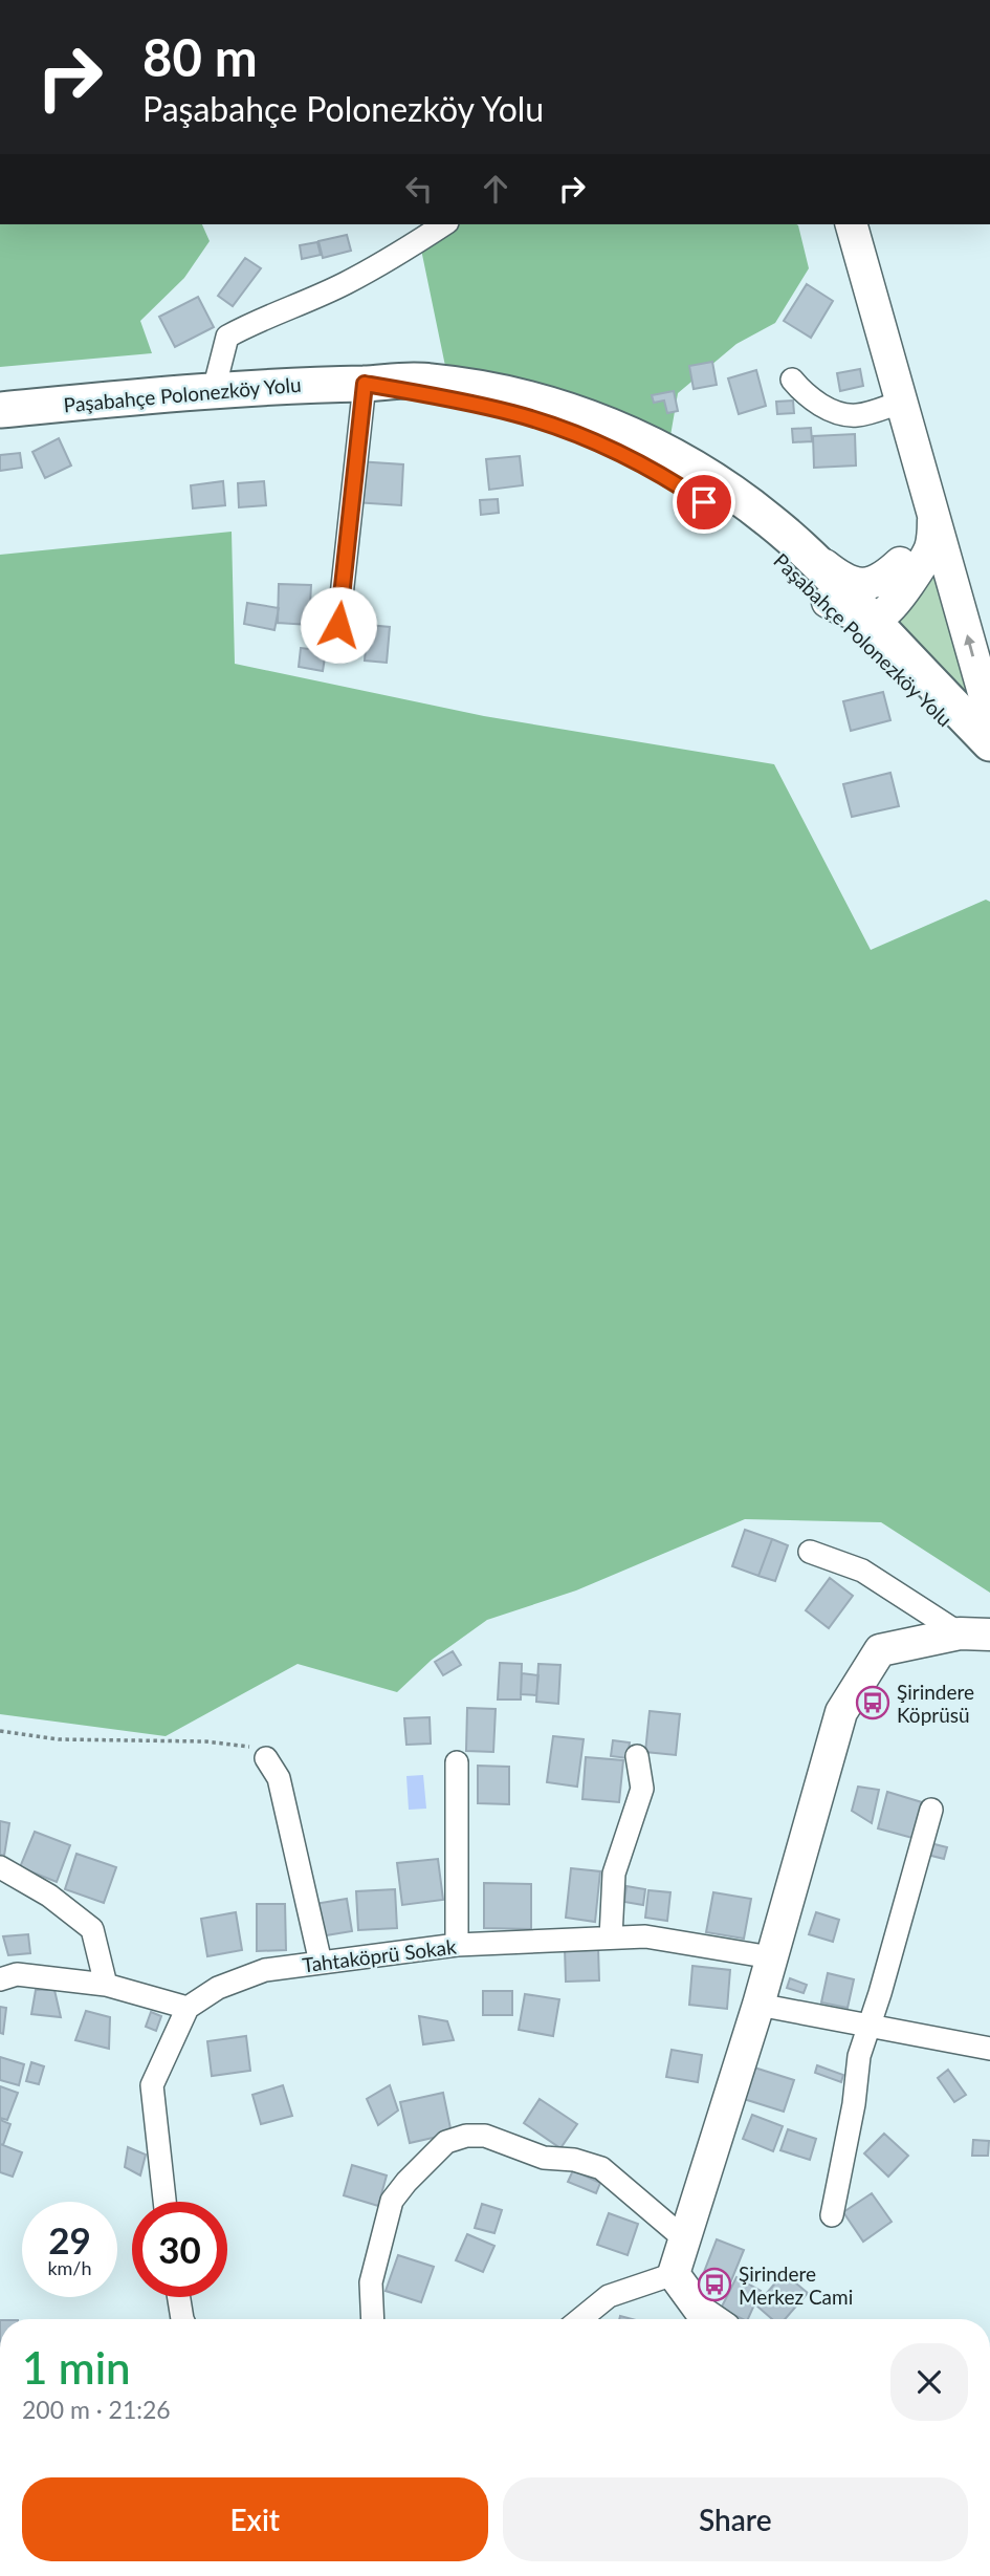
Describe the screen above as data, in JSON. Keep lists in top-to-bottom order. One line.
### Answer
{"streets":{"main road":["Paşabahçe Polonezköy Yolu"],"street":["Tahtaköprü Sokak"]},"places":{"bus stop":["Şirindere Köprüsü","Şirindere Merkez Cami"]},"page":{"turn":["80 m","Paşabahçe Polonezköy Yolu"],"speed":"29 km/h","limit":"30","heading":["1 min","200 m · 21:26"],"buttons":["Exit","Share"]}}
